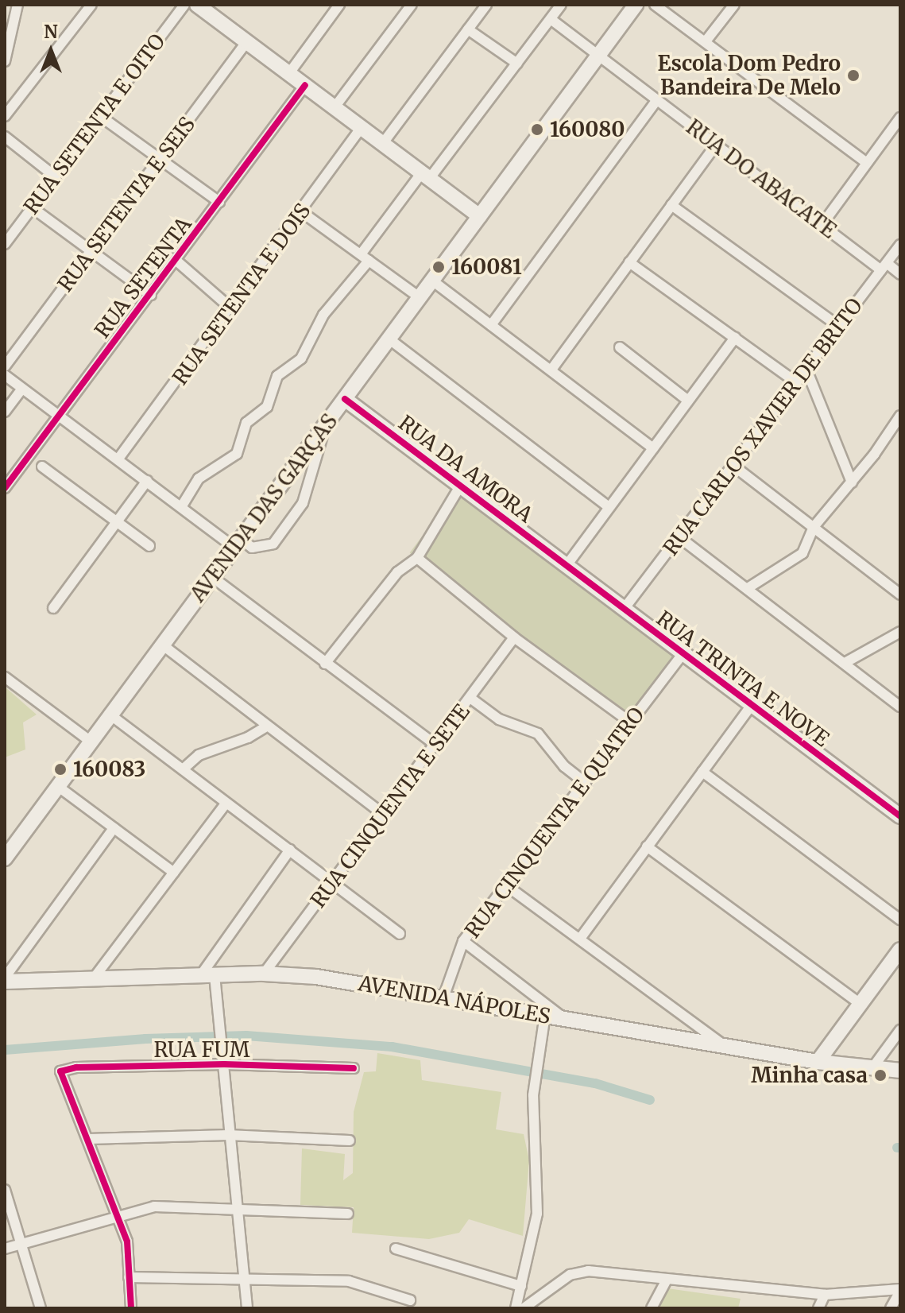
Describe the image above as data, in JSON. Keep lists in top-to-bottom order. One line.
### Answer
{"streets":{"main road":["RUA DA AMORA","AVENIDA DAS GARÇAS","RUA TRINTA E NOVE","AVENIDA NÁPOLES"],"street":["RUA SETENTA E OITO","RUA DO ABACATE","RUA SETENTA E SEIS","RUA SETENTA","RUA SETENTA E DOIS","RUA CARLOS XAVIER DE BRITO","RUA CINQUENTA E SETE","RUA CINQUENTA E QUATRO","RUA FUM"]},"crossings":[["RUA DO ABACATE","RUA CARLOS XAVIER DE BRITO"],["RUA DO ABACATE","AVENIDA DAS GARÇAS"],["RUA CARLOS XAVIER DE BRITO","RUA TRINTA E NOVE"],["RUA DA AMORA","AVENIDA DAS GARÇAS"],["RUA DA AMORA","RUA TRINTA E NOVE"],["RUA TRINTA E NOVE","RUA CINQUENTA E QUATRO"],["RUA CINQUENTA E SETE","AVENIDA NÁPOLES"],["RUA CINQUENTA E QUATRO","AVENIDA NÁPOLES"]],"places":["Escola Dom Pedro Bandeira De Melo","160080","160081","160083","Minha casa"],"north":"top"}
